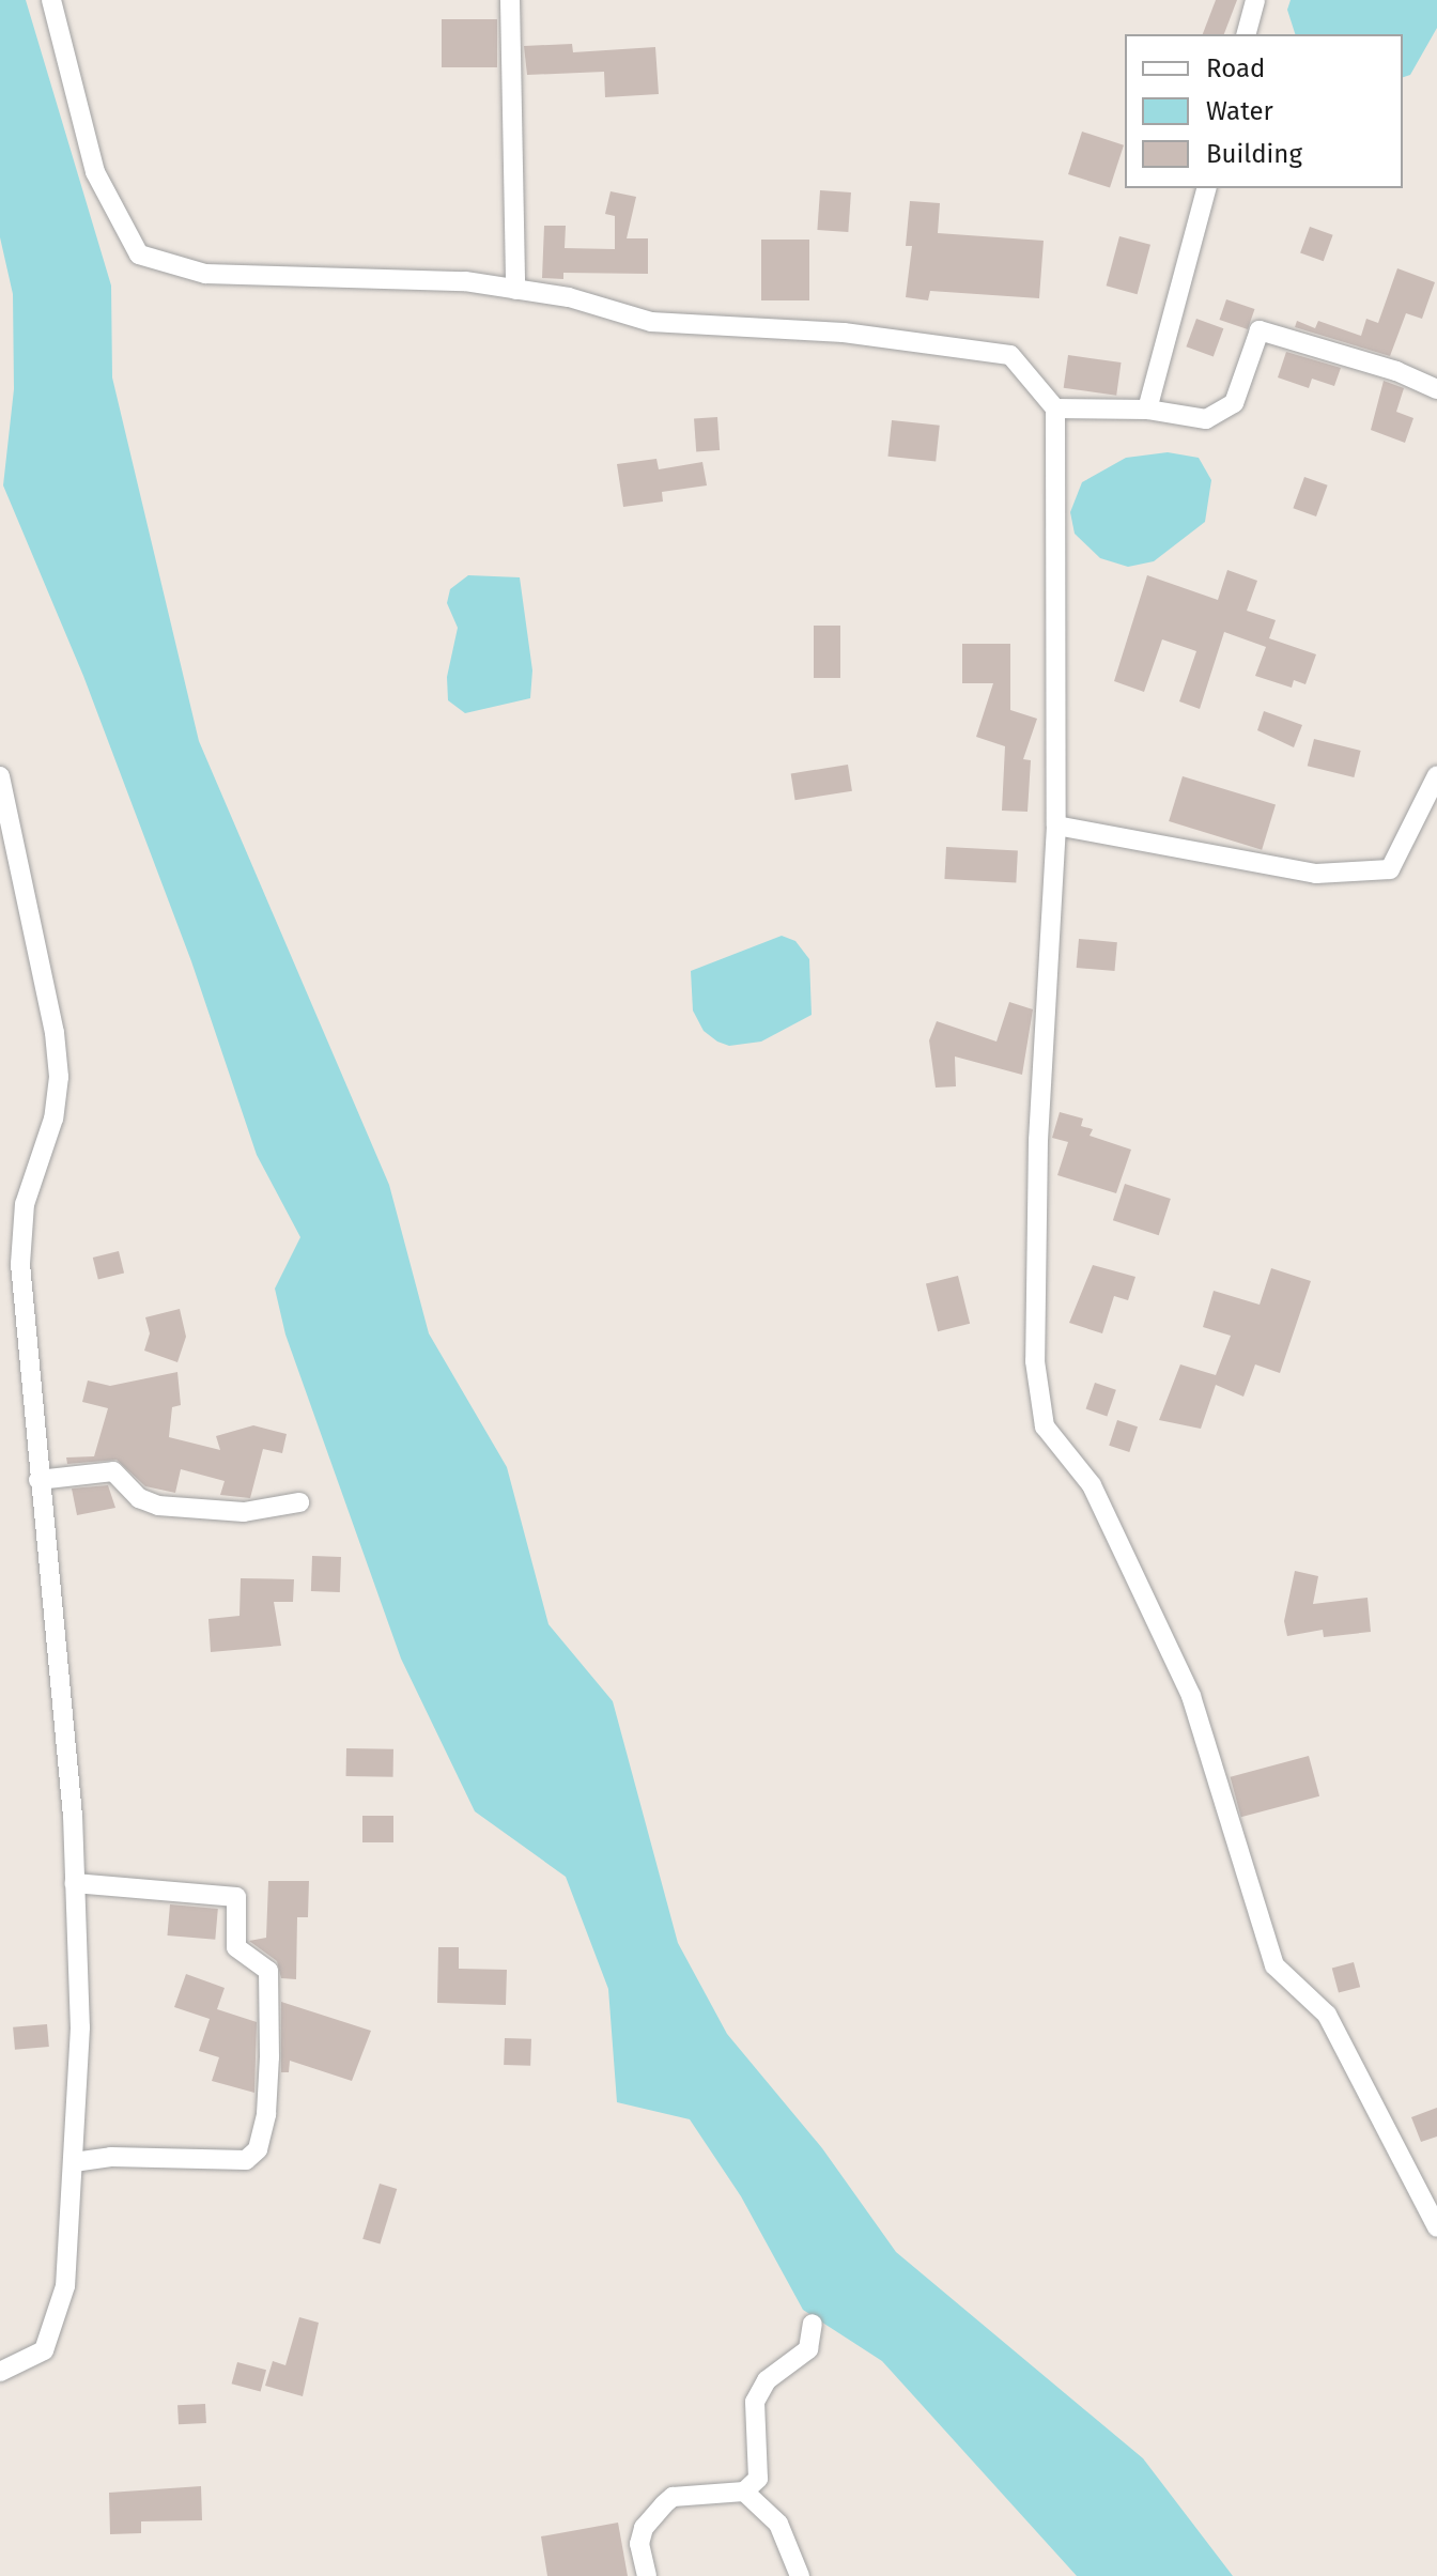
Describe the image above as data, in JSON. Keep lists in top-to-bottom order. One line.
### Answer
{"legend":["Road","Water","Building"]}
